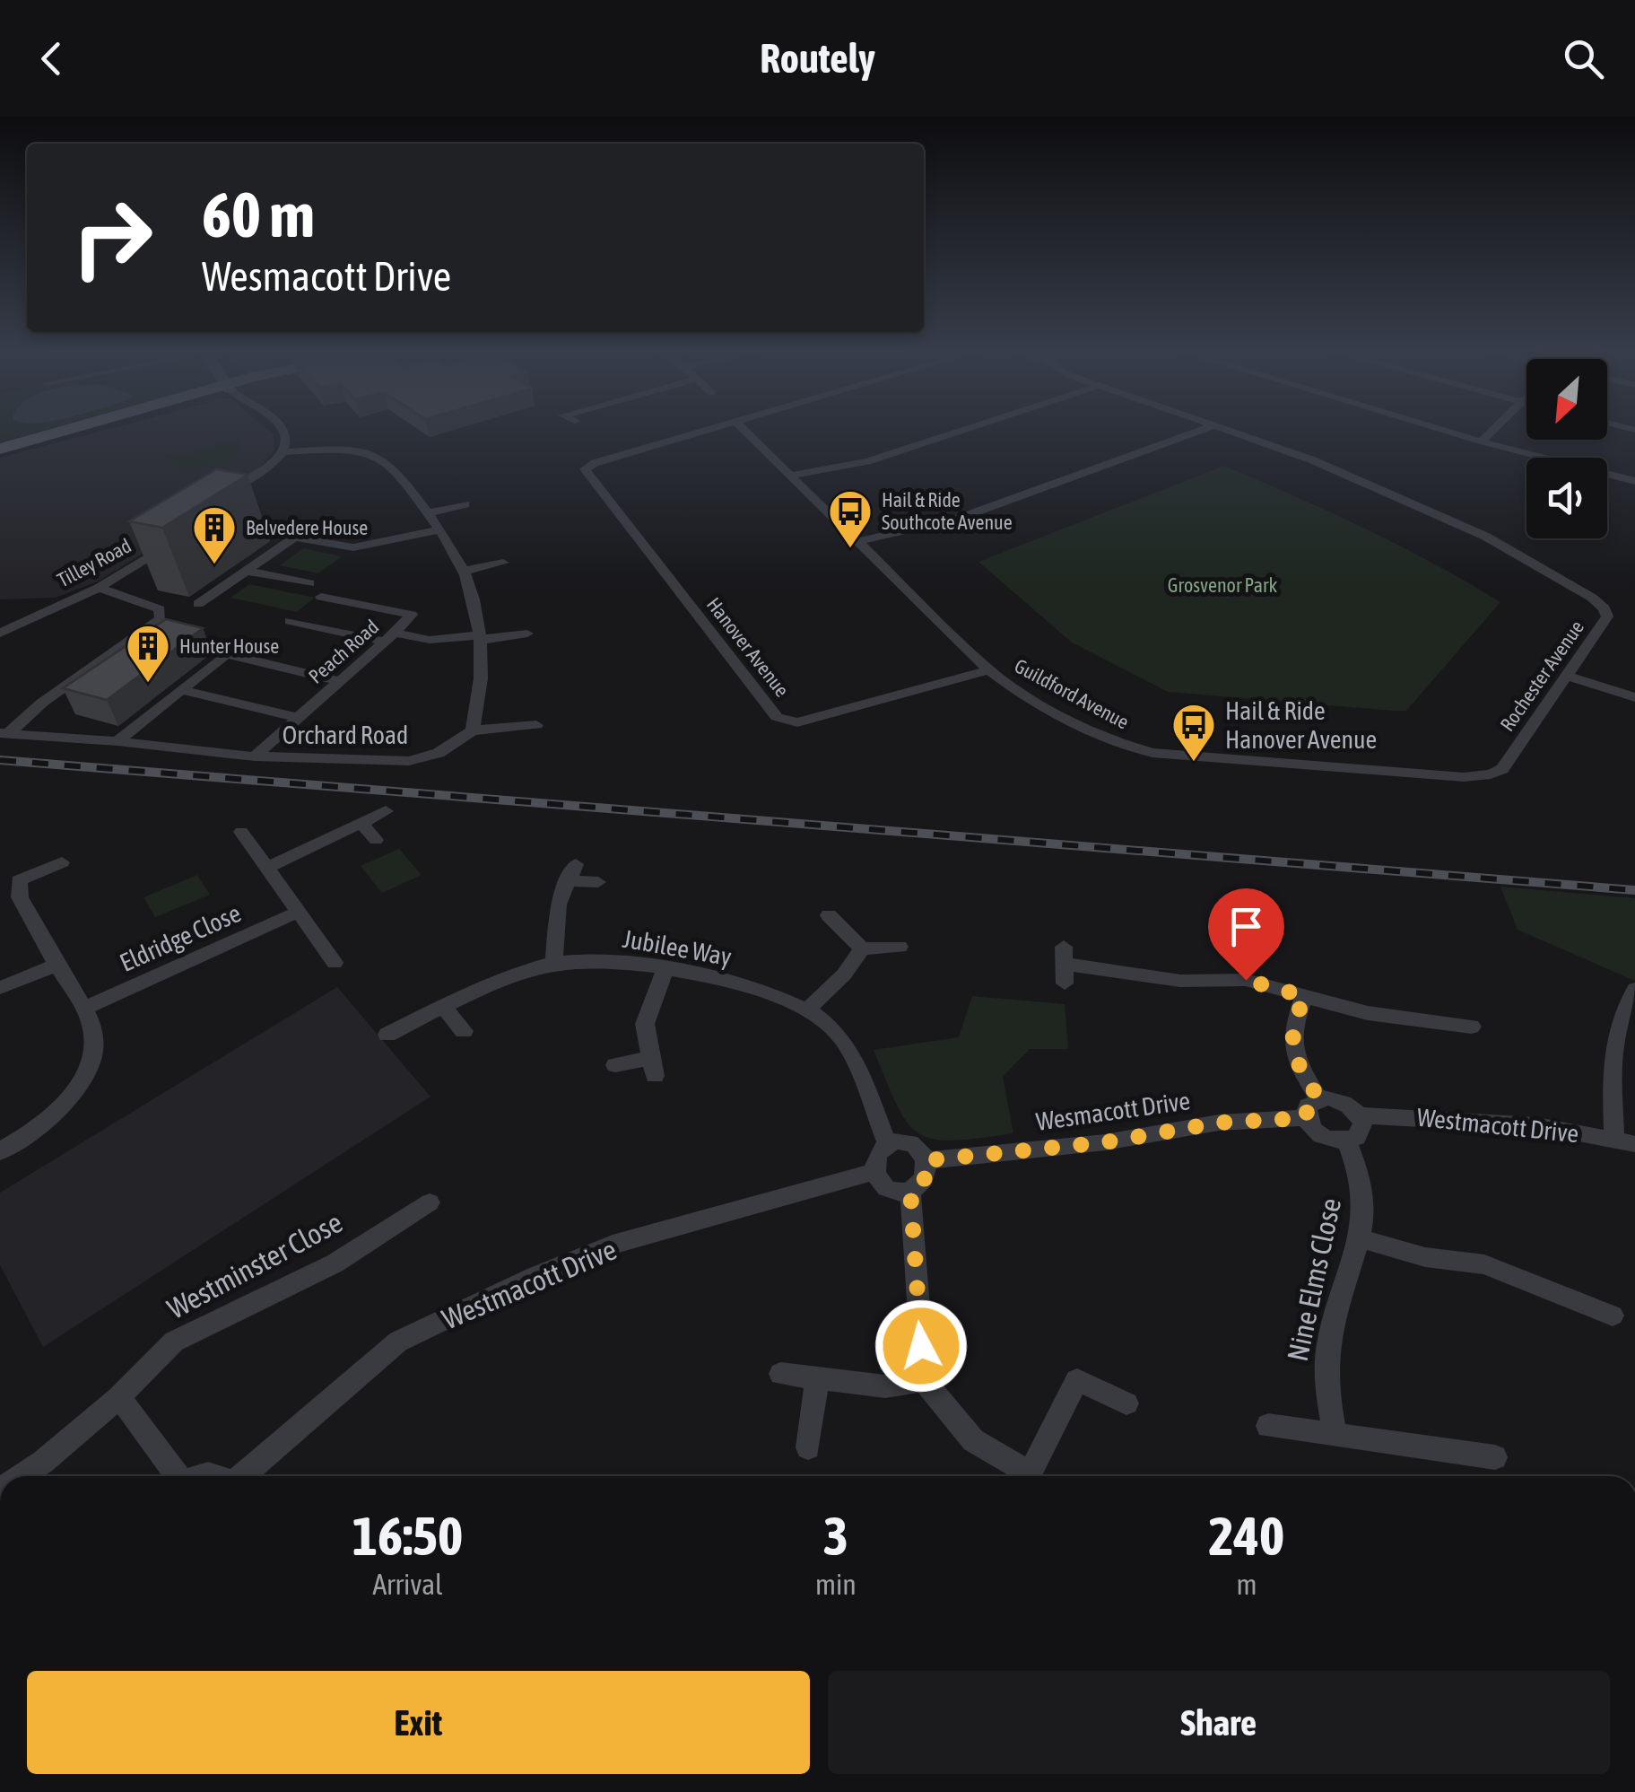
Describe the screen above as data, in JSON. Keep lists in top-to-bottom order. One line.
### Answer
{"streets":{"street":["Tilley Road","Hanover Avenue","Peach Road","Rochester Avenue","Guildford Avenue","Orchard Road","Eldridge Close","Jubilee Way","Wesmacott Drive","Westmacott Drive","Westminster Close","Nine Elms Close"]},"crossings":[["Hanover Avenue","Guildford Avenue"],["Peach Road","Orchard Road"],["Rochester Avenue","Guildford Avenue"],["Jubilee Way","Wesmacott Drive"],["Jubilee Way","Westmacott Drive"],["Wesmacott Drive","Westmacott Drive"],["Wesmacott Drive","Nine Elms Close"],["Westmacott Drive","Nine Elms Close"]],"parks":["Grosvenor Park"],"places":{"bus stop":["Hail & Ride Southcote Avenue","Hail & Ride Hanover Avenue"],"building":["Belvedere House","Hunter House"]},"north":"bottom left","page":{"header":"Routely","turn":["60 m","Wesmacott Drive"],"eta":["16:50","Arrival","3","min","240","m"],"buttons":["Exit","Share"]}}
